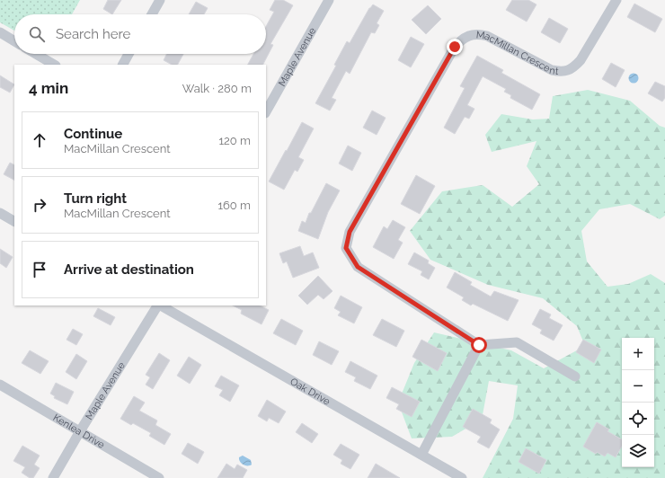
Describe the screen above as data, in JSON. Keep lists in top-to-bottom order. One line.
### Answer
{"streets":{"street":["MacMillan Crescent","Maple Avenue","Oak Drive","Kenlea Drive"]},"crossings":[["Maple Avenue","Kenlea Drive"]],"page":{"search":"Search here","heading":["4 min","Walk · 280 m"],"list":[["Continue","MacMillan Crescent","120 m"],["Turn right","MacMillan Crescent","160 m"],"Arrive at destination"],"map_buttons":["+","−"]}}
